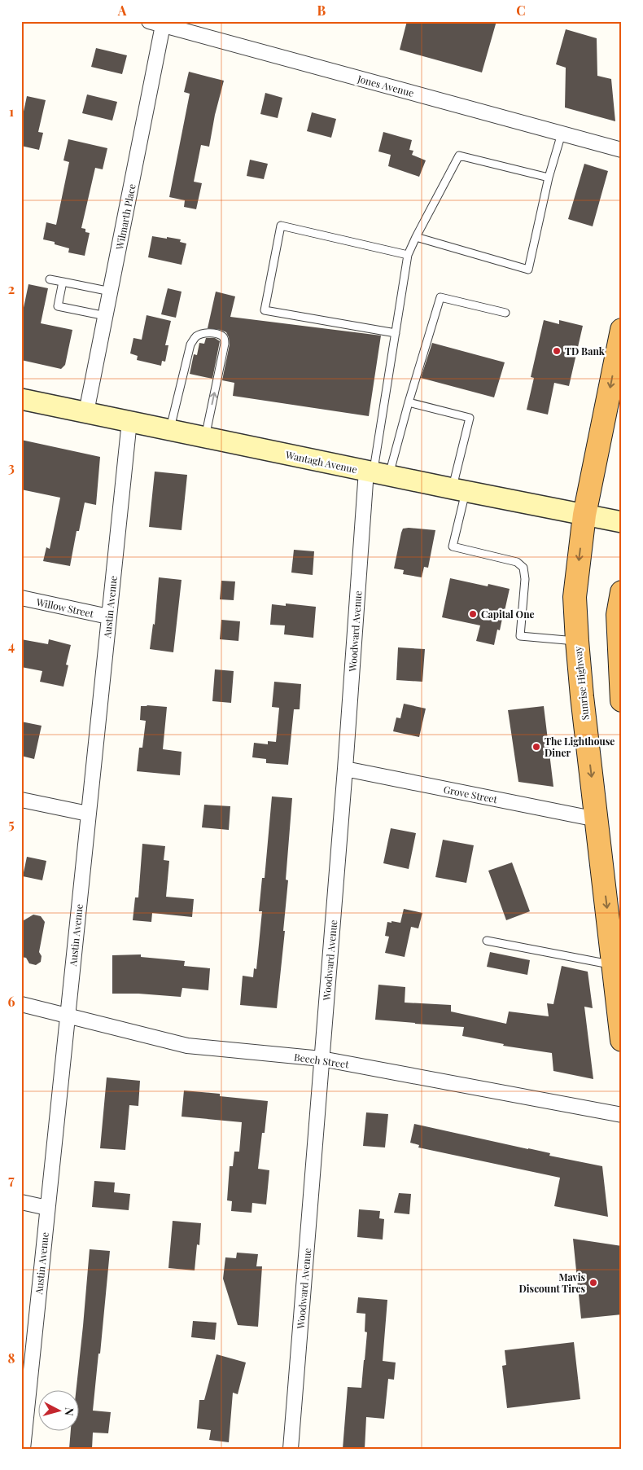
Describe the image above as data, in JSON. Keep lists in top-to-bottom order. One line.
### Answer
{"streets":{"highway":["Sunrise Highway"],"main road":["Wantagh Avenue"],"street":["Jones Avenue","Wilmarth Place","Austin Avenue","Willow Street","Woodward Avenue","Grove Street","Beech Street"]},"crossings":[["Jones Avenue","Wilmarth Place"],["Wilmarth Place","Wantagh Avenue"],["Wantagh Avenue","Austin Avenue"],["Wantagh Avenue","Woodward Avenue"],["Wantagh Avenue","Sunrise Highway"],["Austin Avenue","Willow Street"],["Austin Avenue","Beech Street"],["Woodward Avenue","Grove Street"],["Woodward Avenue","Beech Street"],["Sunrise Highway","Grove Street"]],"one_way":["Sunrise Highway"],"places":["TD Bank","Capital One","The Lighthouse Diner","Mavis Discount Tires"],"north":"right","grid":{"columns":["A","B","C"],"rows":["1","2","3","4","5","6","7","8"]}}
